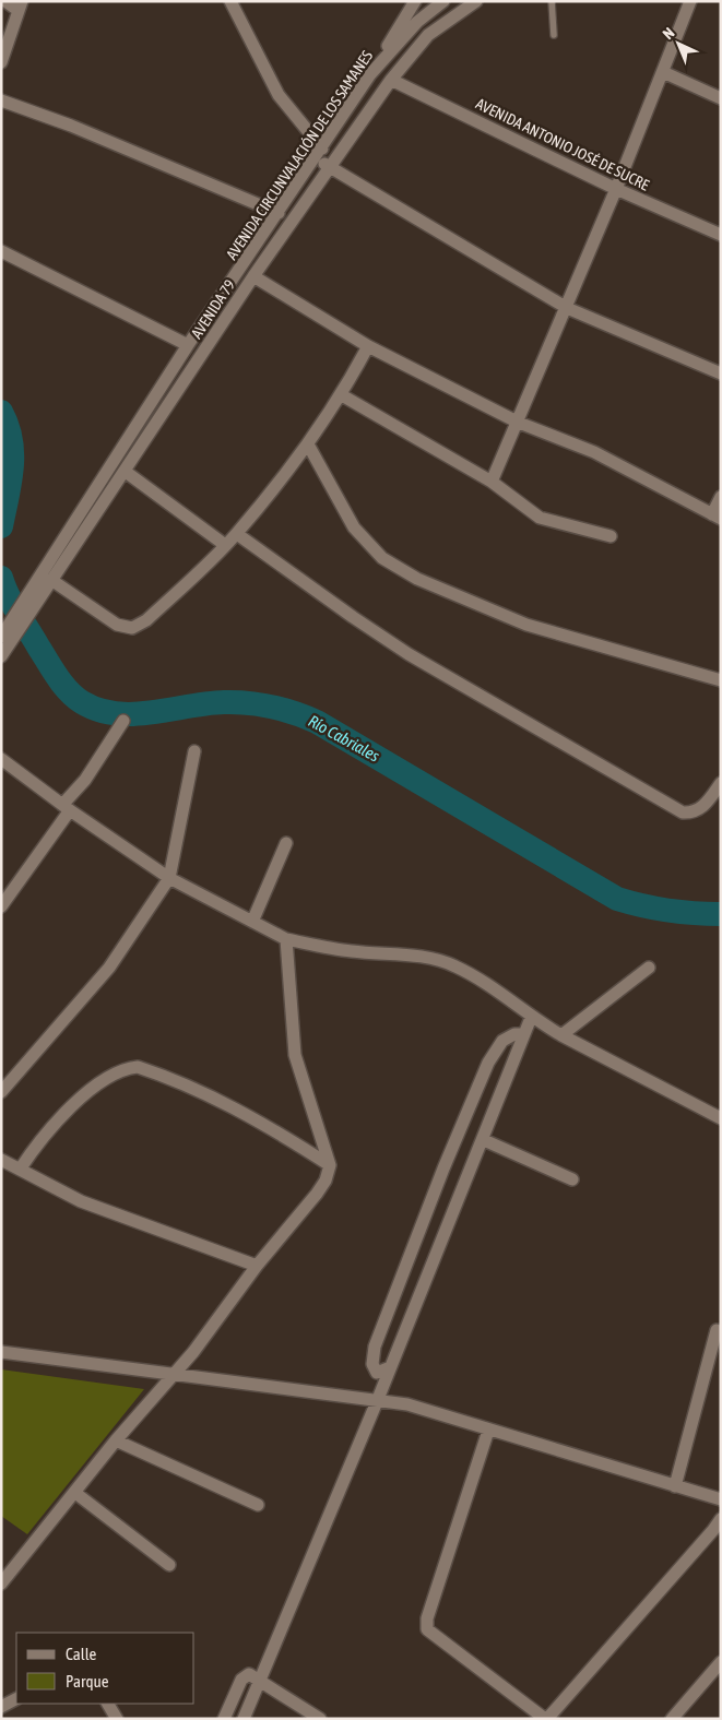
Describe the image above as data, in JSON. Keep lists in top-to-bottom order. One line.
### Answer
{"streets":{"street":["AVENIDA ANTONIO JOSÉ DE SUCRE","AVENIDA CIRCUNVALACIÓN DE LOS SAMANES","AVENIDA 79"]},"crossings":[["AVENIDA ANTONIO JOSÉ DE SUCRE","AVENIDA 79"],["AVENIDA CIRCUNVALACIÓN DE LOS SAMANES","AVENIDA 79"]],"water":["Río Cabriales"],"legend":["Calle","Parque"],"north":"top left"}
